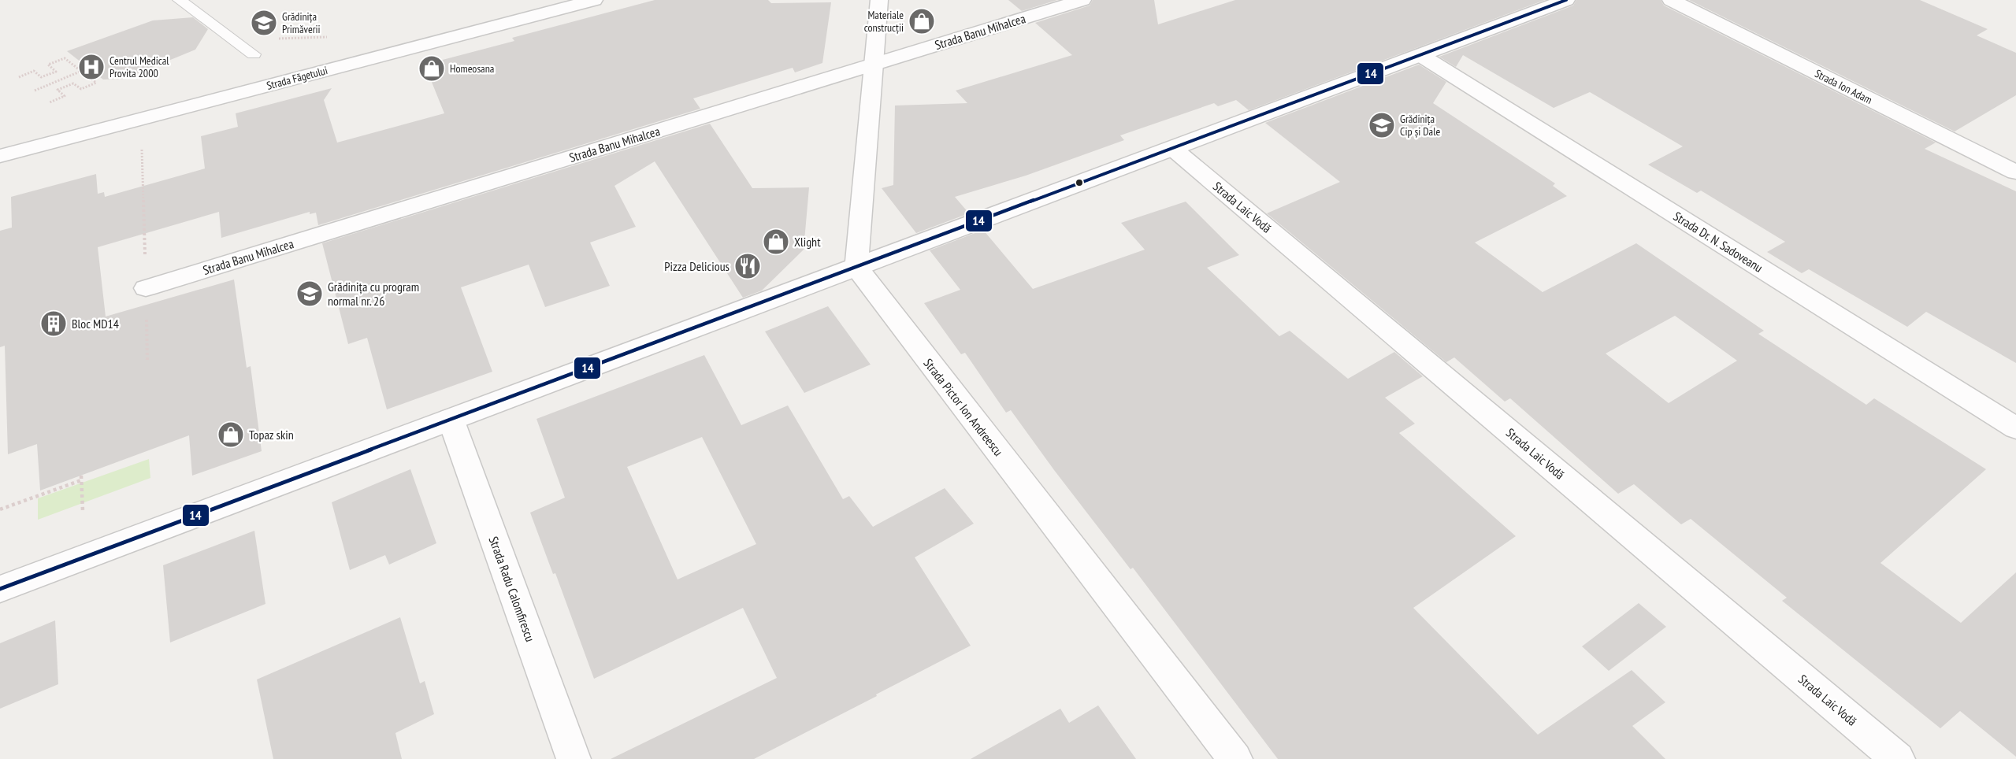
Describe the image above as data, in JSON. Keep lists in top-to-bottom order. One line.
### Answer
{"streets":{"street":["Strada Banu Mihalcea","Strada Făgetului","Strada Ion Adam","Strada Laic Vodă","Strada Dr. N. Sadoveanu","Strada Pictor Ion Andreescu","Strada Radu Calomfirescu"]},"places":{"shop":["Materiale construcții","Homeosana","Xlight","Topaz skin"],"school or university":["Grădinița Primăverii","Grădinița Cip și Dale","Grădinița cu program normal nr. 26"],"hospital":["Centrul Medical Provita 2000"],"restaurant":["Pizza Delicious"],"building":["Bloc MD14"]},"lines":["transit line 14"]}
